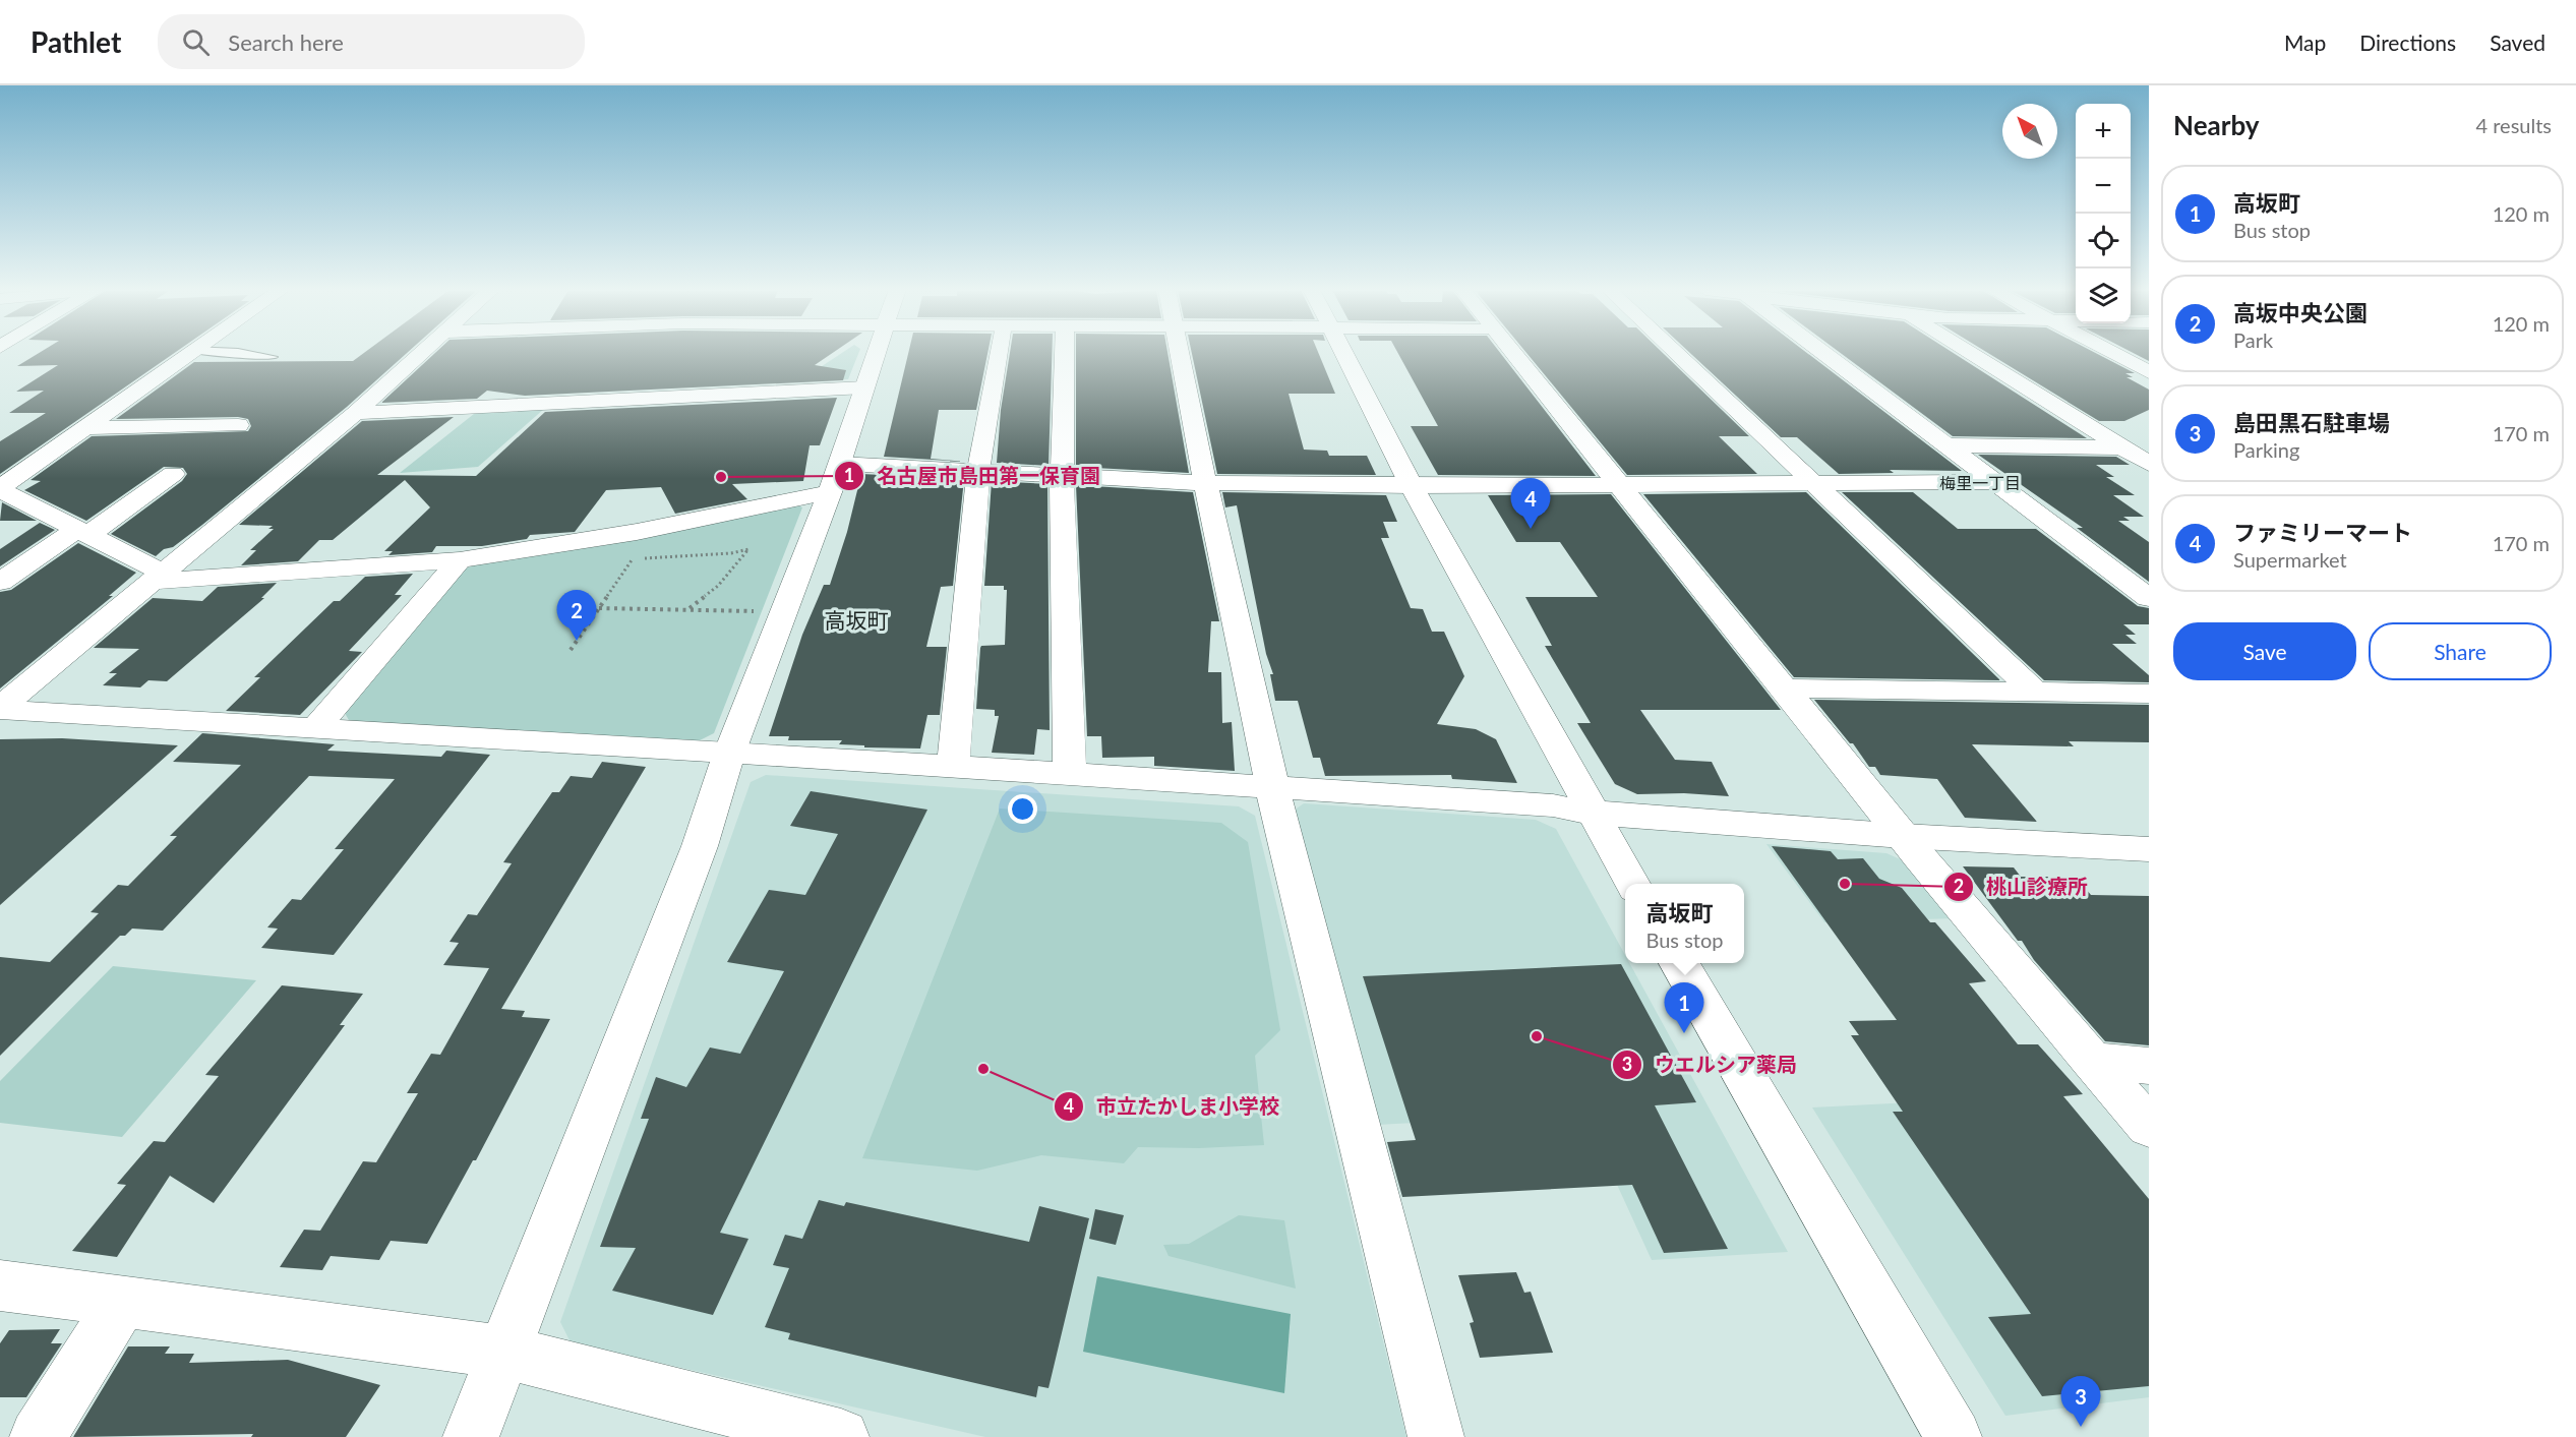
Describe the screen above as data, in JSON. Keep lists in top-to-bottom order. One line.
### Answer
{"districts":["梅里一丁目","高坂町"],"places":["名古屋市島田第一保育園","桃山診療所","ウエルシア薬局","市立たかしま小学校"],"north":"top left","page":{"header":"Pathlet","search":"Search here","nav":["Map","Directions","Saved"],"heading":["Nearby","4 results"],"map_buttons":["+","−"],"list":[{"mark":"1","name":"高坂町","note":"Bus stop","value":"120 m"},{"mark":"2","name":"高坂中央公園","note":"Park","value":"120 m"},{"mark":"3","name":"島田黒石駐車場","note":"Parking","value":"170 m"},{"mark":"4","name":"ファミリーマート","note":"Supermarket","value":"170 m"}],"pins":["4","2","1","3"],"buttons":["Save","Share"],"popup":["高坂町","Bus stop"]}}
